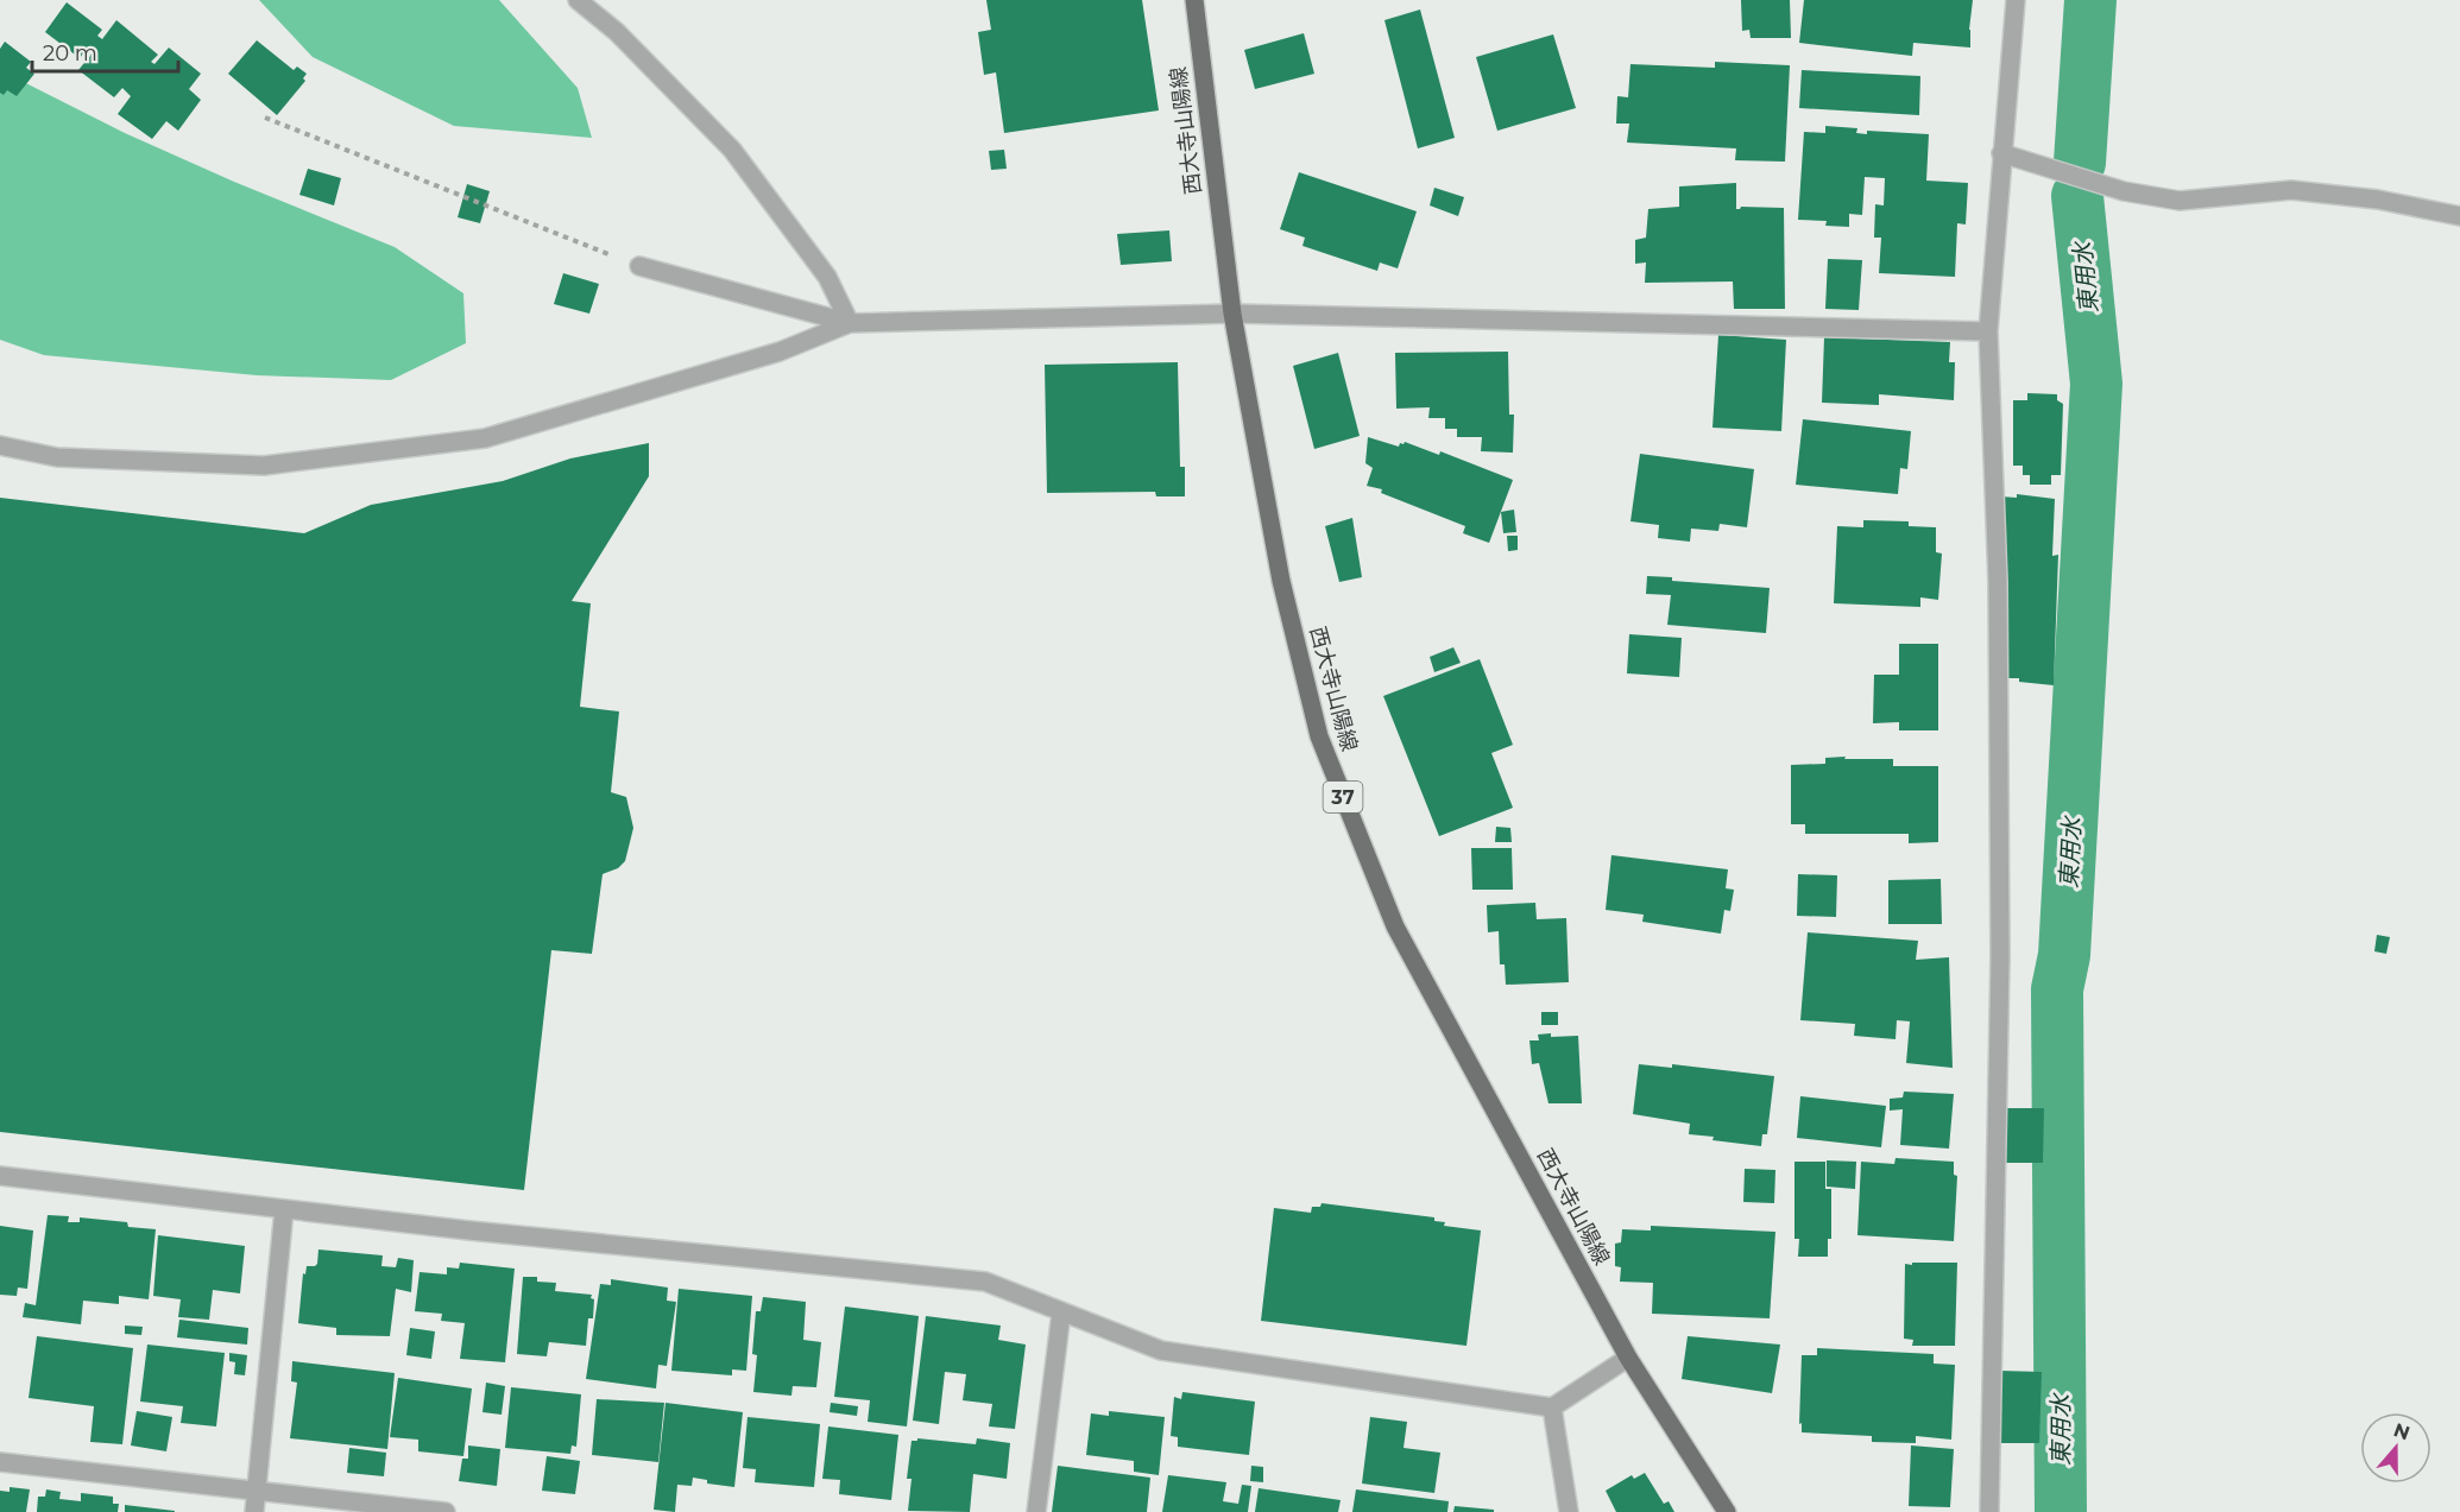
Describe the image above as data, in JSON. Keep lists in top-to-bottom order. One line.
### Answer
{"streets":{"main road":["西大寺山陽線","37"]},"water":["東用水"],"scale_bar":"20 m","north":"top"}
